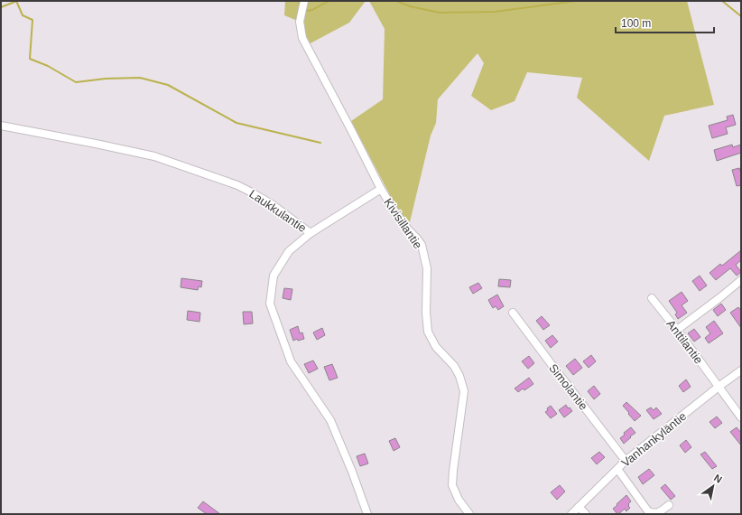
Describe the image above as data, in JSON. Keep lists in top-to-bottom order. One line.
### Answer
{"streets":{"street":["Laukkulantie","Kivisillantie","Anttilantie","Simolantie","Vanhankyläntie"]},"crossings":[["Anttilantie","Vanhankyläntie"],["Simolantie","Vanhankyläntie"]],"scale_bar":"100 m","north":"top right"}
